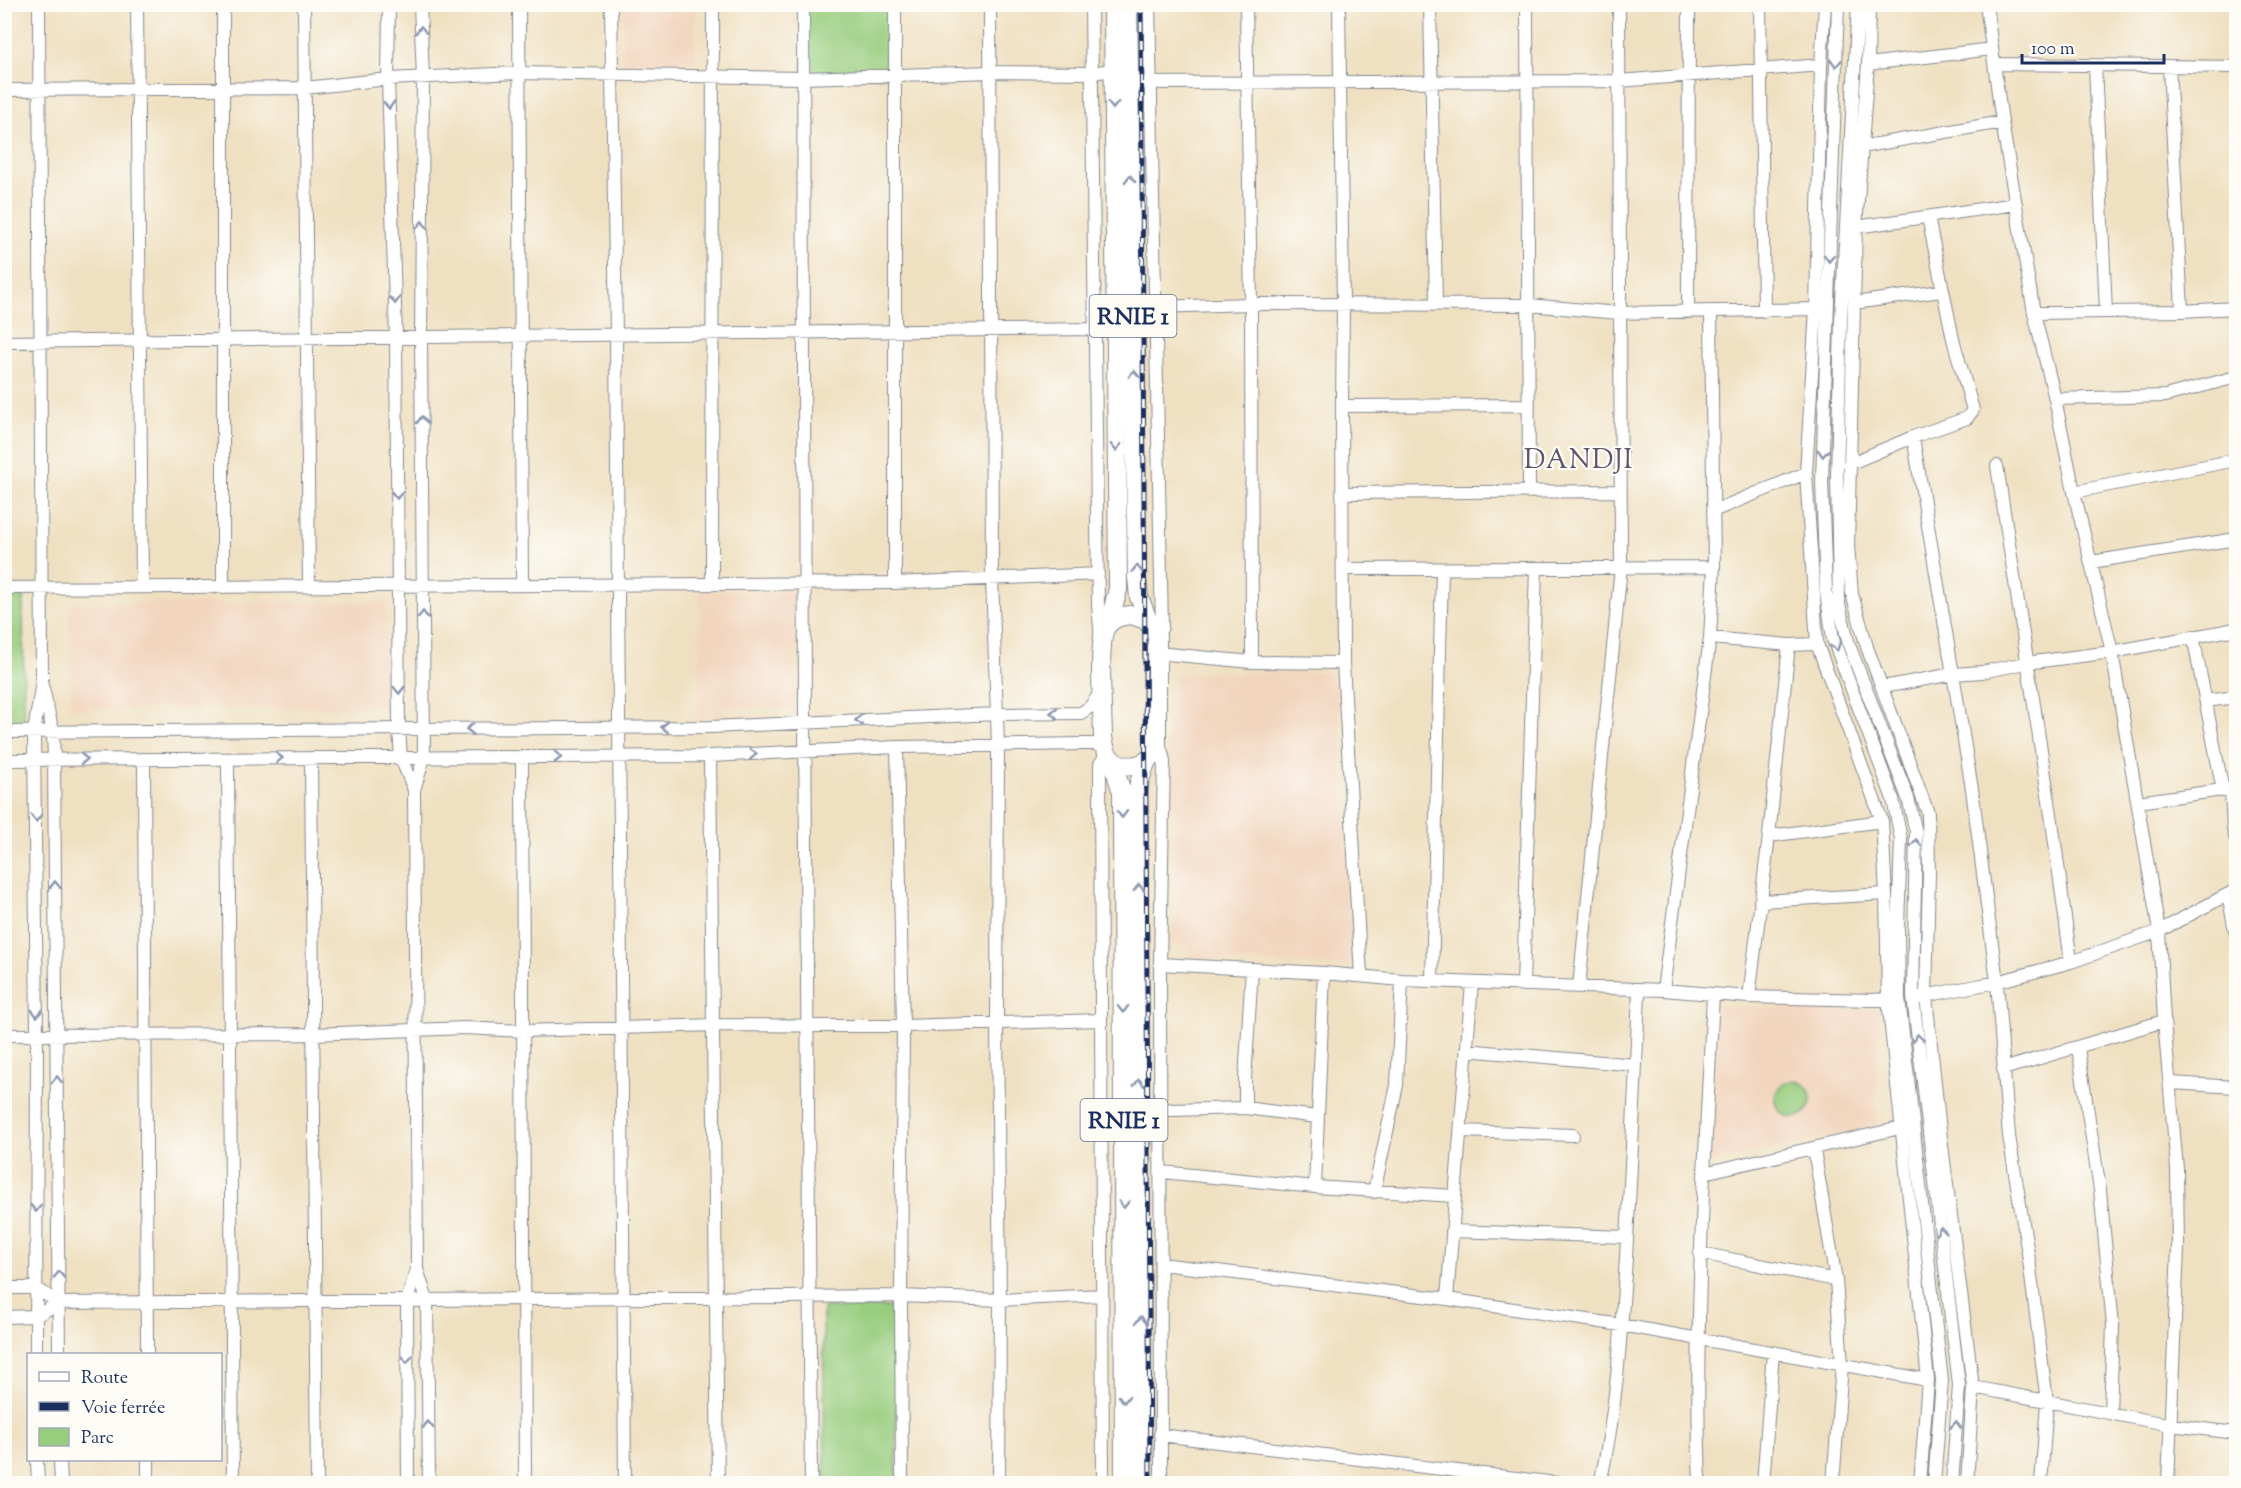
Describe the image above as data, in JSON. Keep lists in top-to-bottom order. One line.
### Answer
{"streets":{"highway":["RNIE 1"]},"districts":["DANDJI"],"legend":["Route","Voie ferrée","Parc"],"scale_bar":"100 m"}
